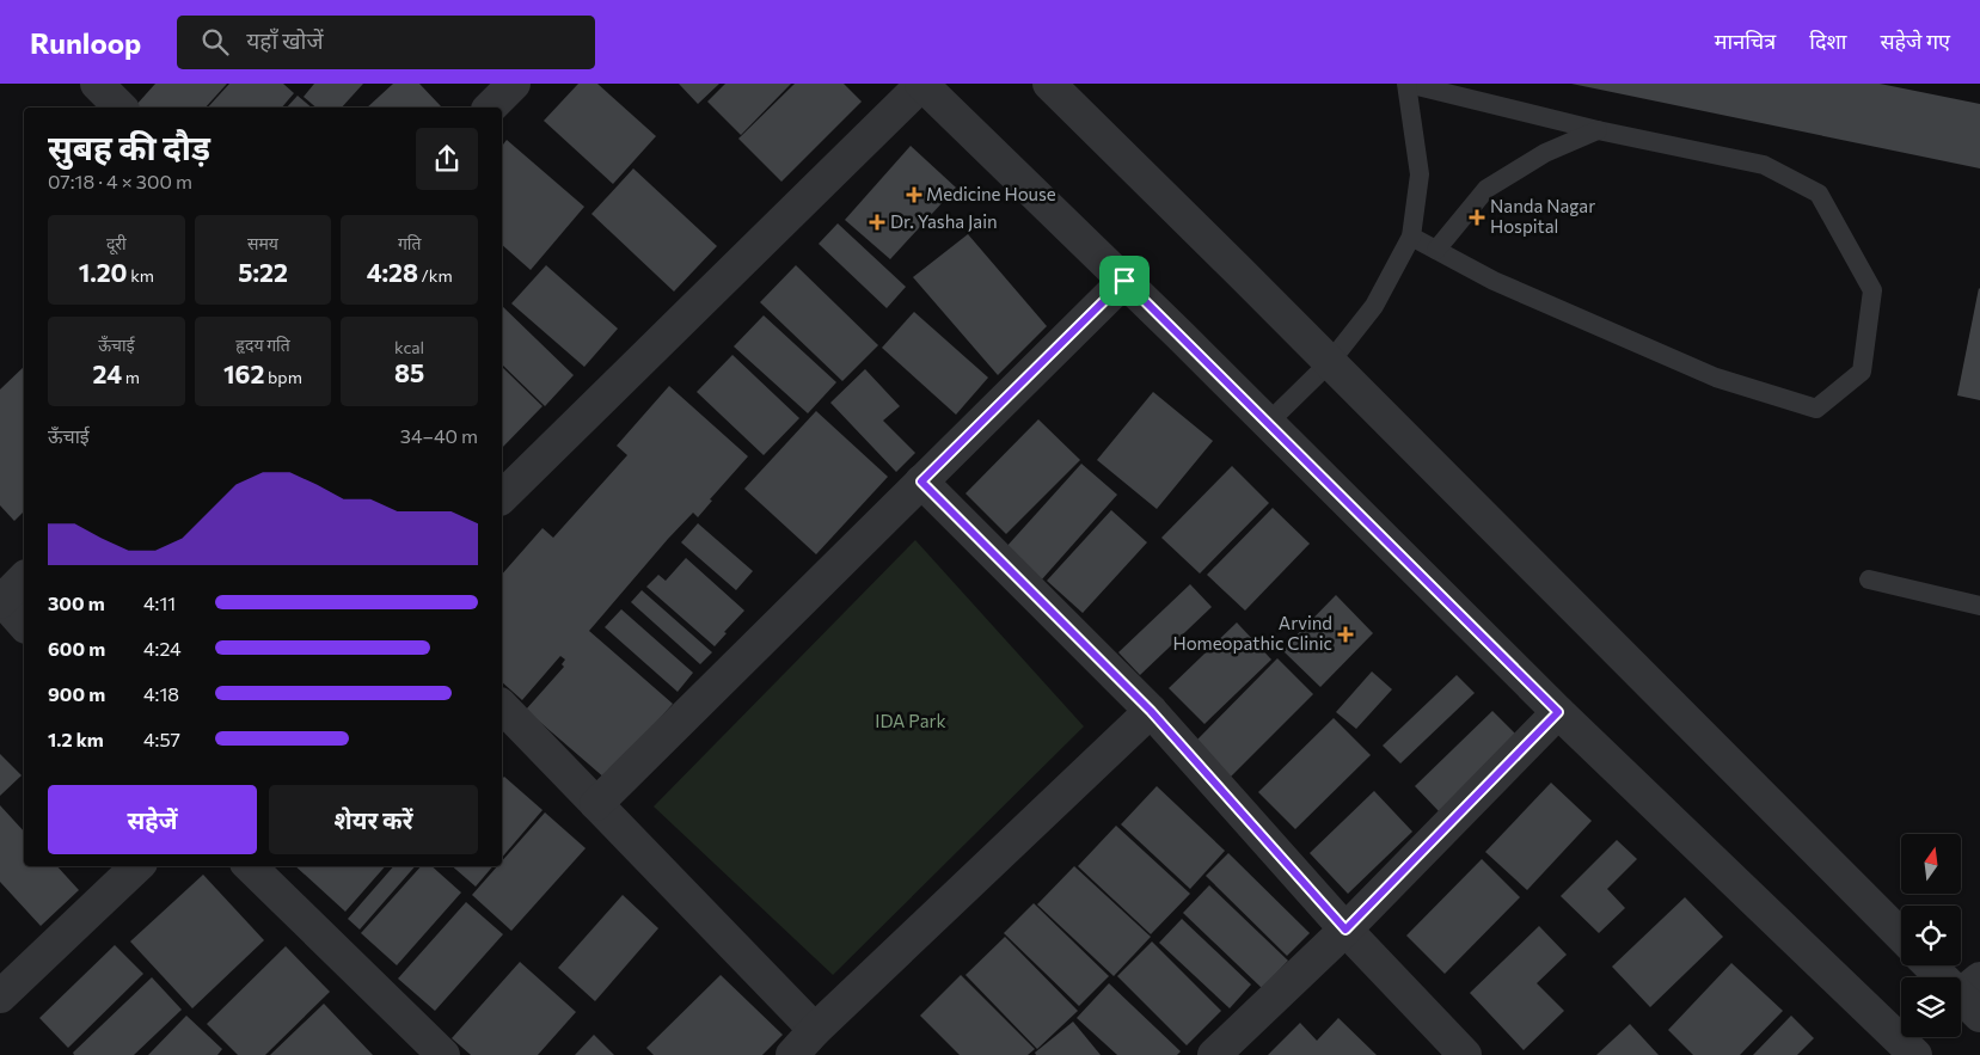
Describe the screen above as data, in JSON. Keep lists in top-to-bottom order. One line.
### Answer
{"parks":["IDA Park"],"places":{"health":["Medicine House","Nanda Nagar Hospital","Dr. Yasha Jain","Arvind Homeopathic Clinic"]},"north":"top","page":{"header":"Runloop","search":"यहाँ खोजें","nav":["मानचित्र","दिशा","सहेजे गए"],"heading":["सुबह की दौड़","07:18 · 4 × 300 m"],"stats":[["दूरी","1.20 km"],["समय","5:22"],["गति","4:28 /km"],["ऊँचाई","24 m"],["हृदय गति","162 bpm"],["kcal","85"]],"chart":["ऊँचाई","34–40 m"],"list":[{"name":"300 m","note":"4:11"},{"name":"600 m","note":"4:24"},{"name":"900 m","note":"4:18"},{"name":"1.2 km","note":"4:57"}],"buttons":["सहेजें","शेयर करें"]}}
